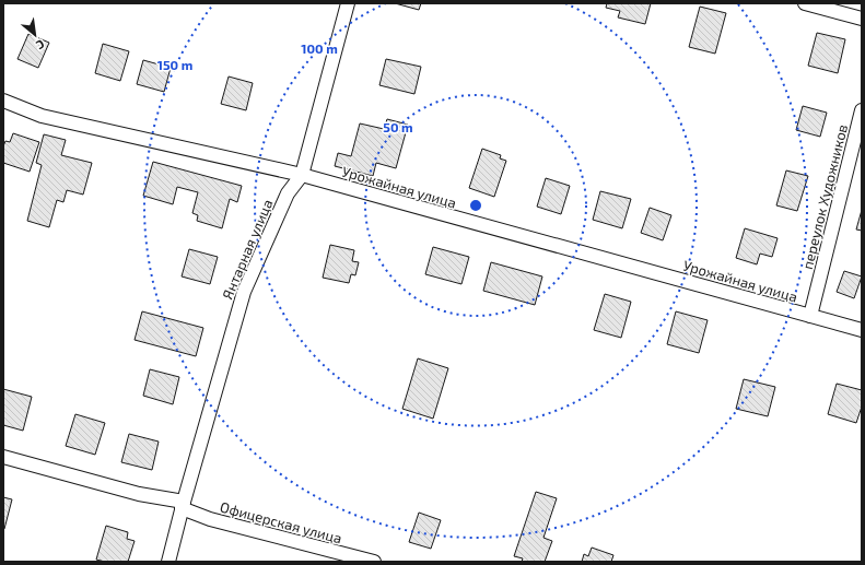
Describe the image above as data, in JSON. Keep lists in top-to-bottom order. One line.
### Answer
{"streets":{"street":["Урожайная улица","переулок Художников","Янтарная улица","Офицерская улица"]},"crossings":[["Урожайная улица","переулок Художников"],["Урожайная улица","Янтарная улица"],["Янтарная улица","Офицерская улица"]],"north":"bottom right","rings":["100 m","150 m","50 m"]}
